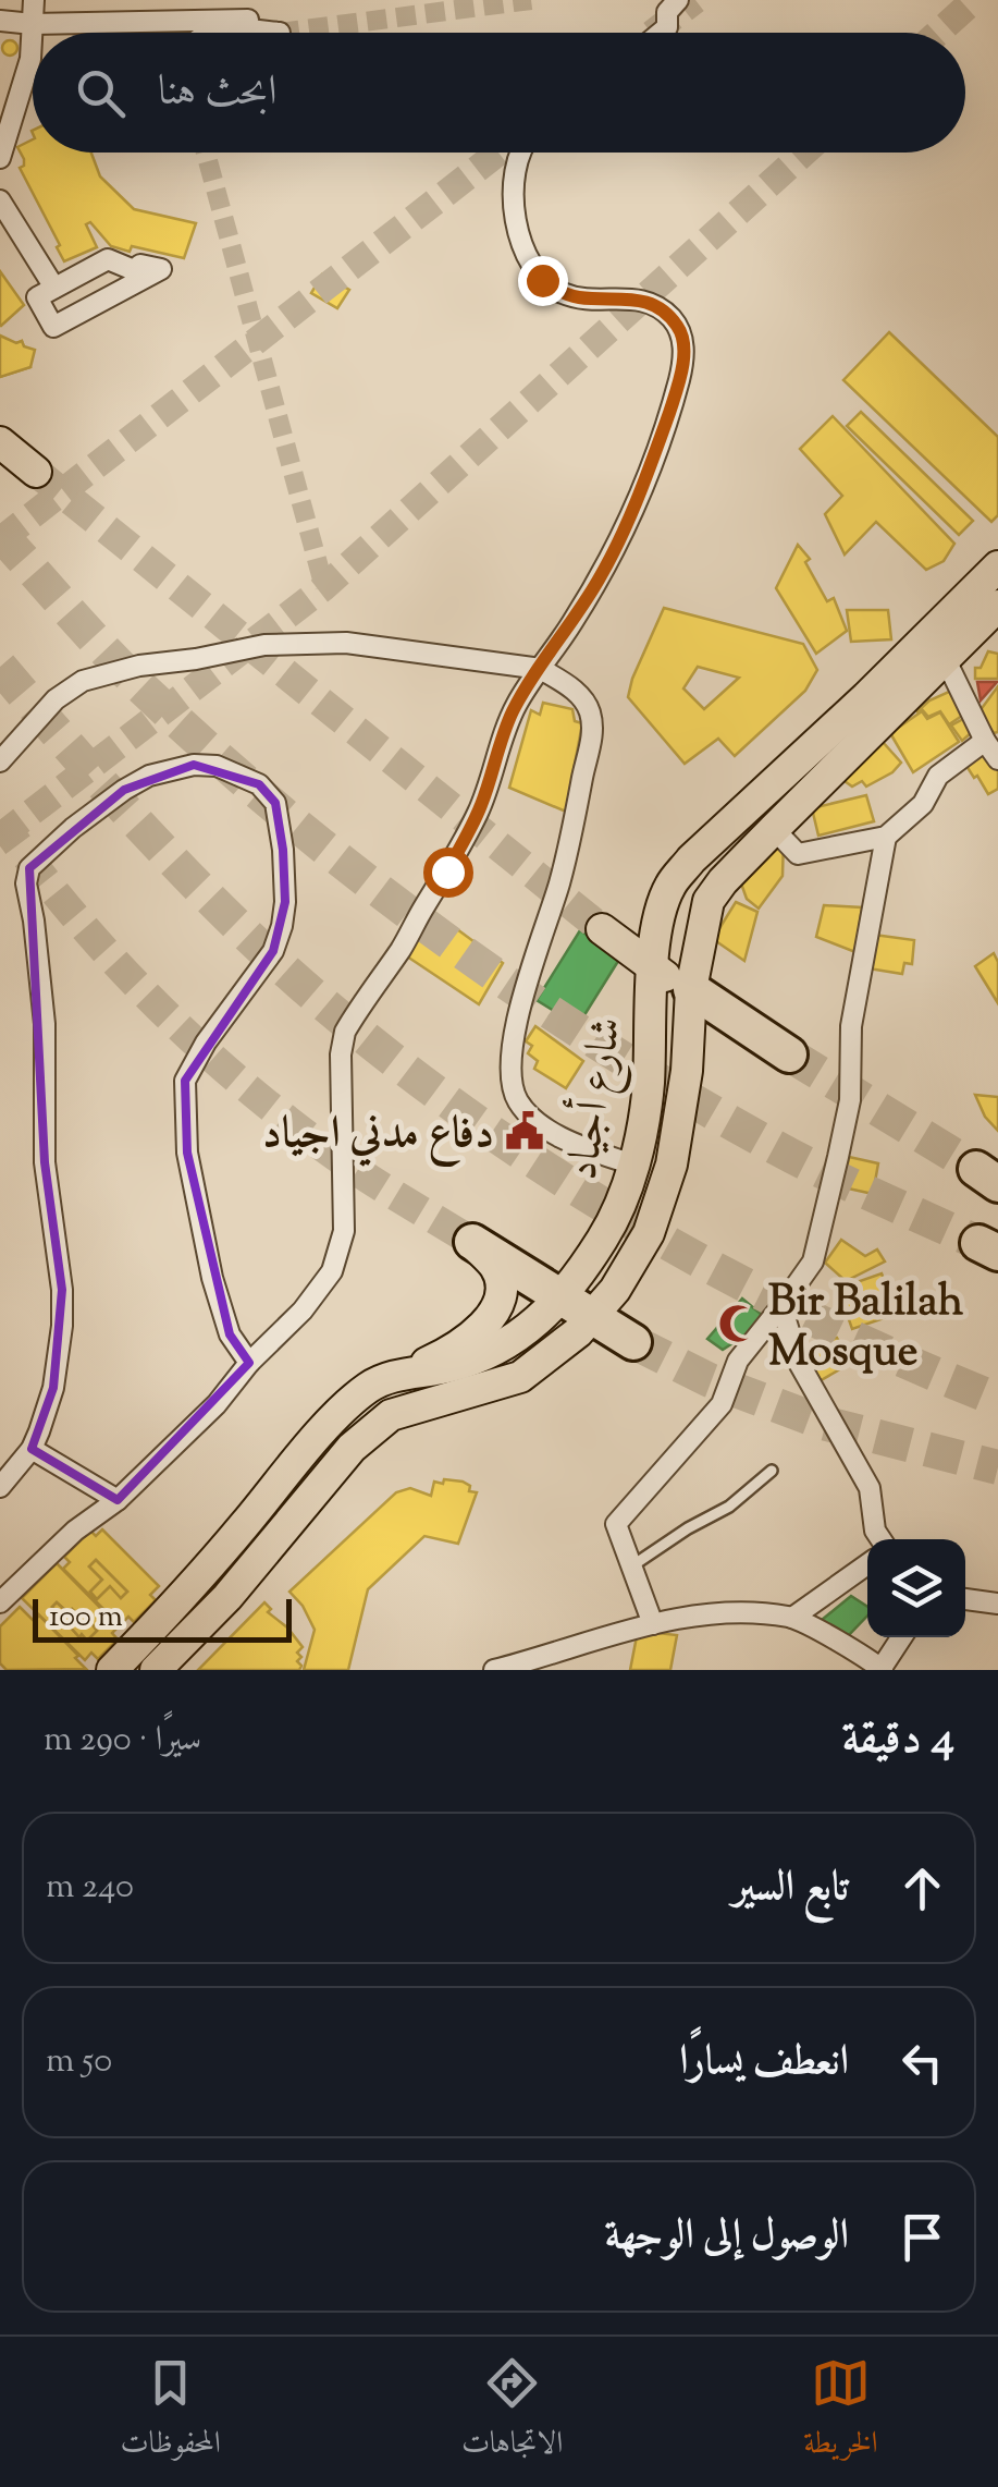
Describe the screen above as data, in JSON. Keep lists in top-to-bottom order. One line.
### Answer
{"streets":{"main road":["شارع أجياد"]},"places":{"public building":["دفاع مدني اجياد"],"mosque":["Bir Balilah Mosque"]},"scale_bar":"100 m","page":{"search":"ابحث هنا","scale":"100 m","heading":["4 دقيقة","سيرًا · 290 m"],"list":[["تابع السير","240 m"],["انعطف يسارًا","50 m"],"الوصول إلى الوجهة"],"nav":["الخريطة","الاتجاهات","المحفوظات"]}}
